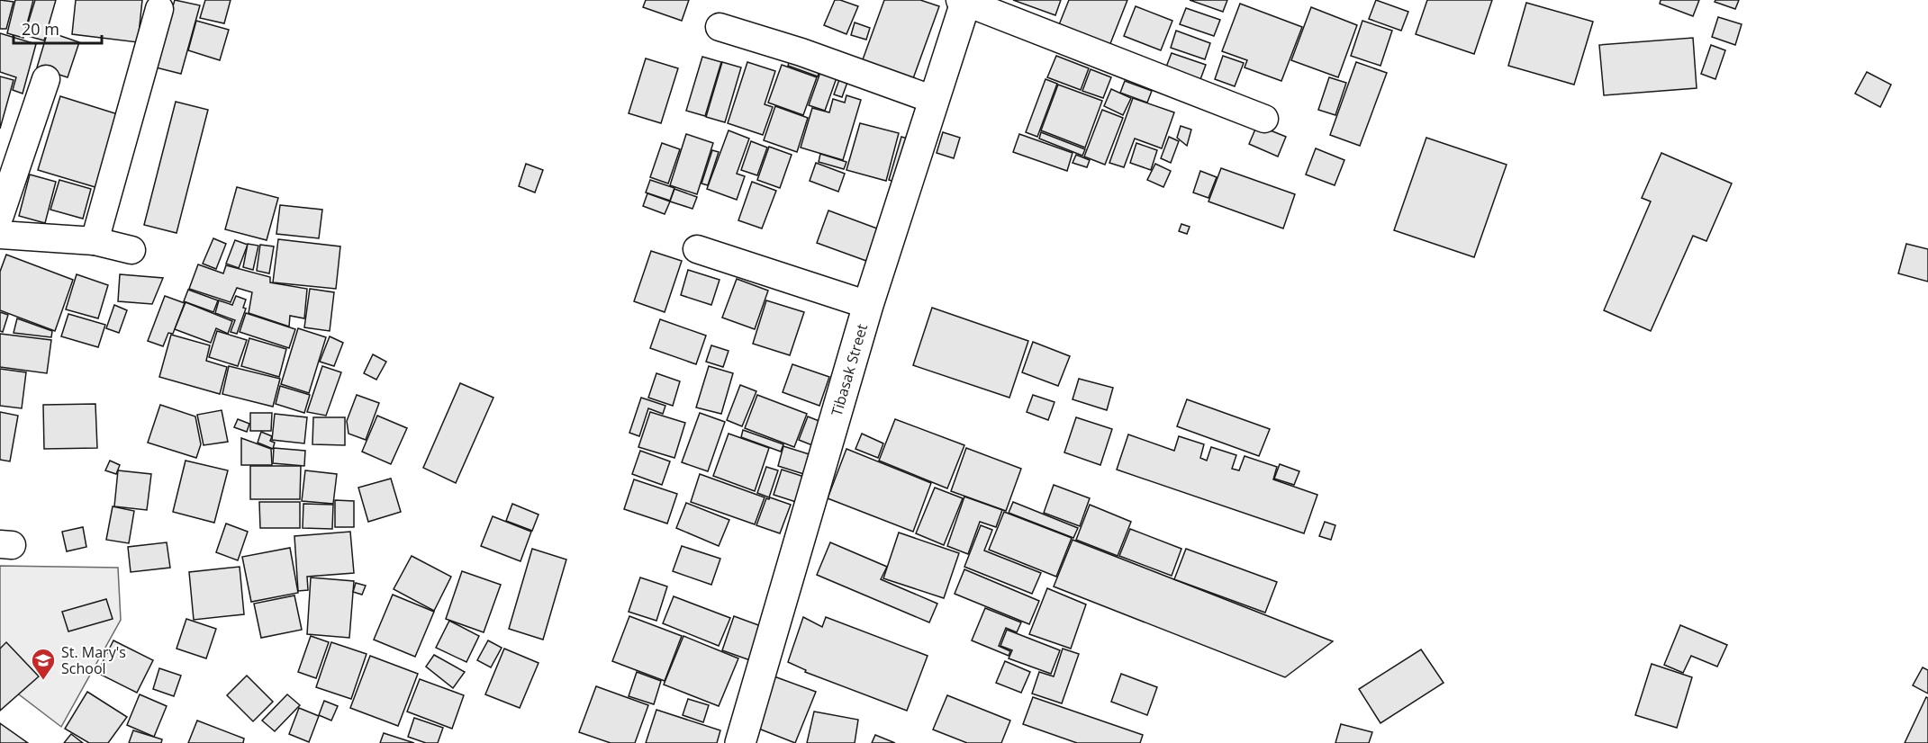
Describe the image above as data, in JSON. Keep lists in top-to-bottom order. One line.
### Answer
{"streets":{"street":["Tibasak Street"]},"places":{"school or university":["St. Mary's School"]},"scale_bar":"20 m"}
